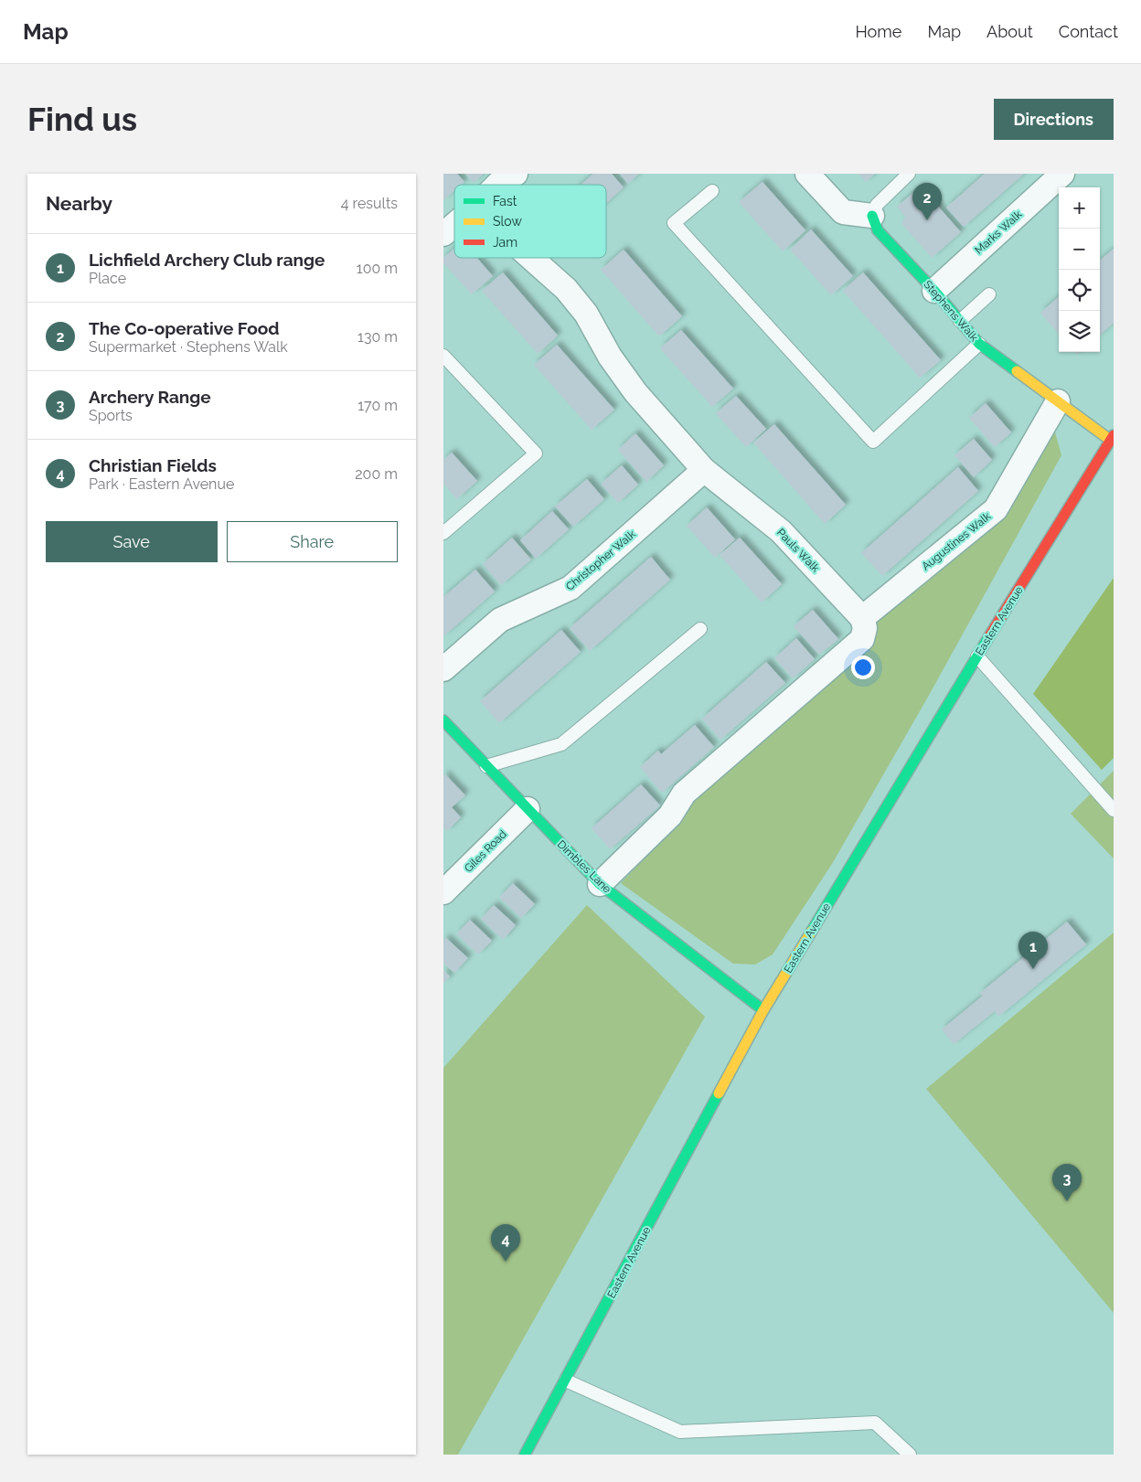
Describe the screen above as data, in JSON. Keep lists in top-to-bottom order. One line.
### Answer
{"streets":{"main road":["Stephens Walk","Eastern Avenue","Dimbles Lane"],"street":["Marks Walk","Augustines Walk","Pauls Walk","Christopher Walk","Giles Road"]},"crossings":[["Marks Walk","Stephens Walk"],["Stephens Walk","Augustines Walk"],["Stephens Walk","Eastern Avenue"],["Augustines Walk","Pauls Walk"],["Pauls Walk","Christopher Walk"],["Eastern Avenue","Dimbles Lane"],["Giles Road","Dimbles Lane"]],"legend":["Fast","Slow","Jam"],"page":{"header":"Map","nav":["Home","Map","About","Contact"],"buttons":["Directions",["Save","Share"]],"title":"Find us","heading":["Nearby","4 results"],"pins":["2","1","3","4"],"map_buttons":["+","−"],"list":[{"mark":"1","name":"Lichfield Archery Club range","note":"Place","value":"100 m"},{"mark":"2","name":"The Co-operative Food","note":"Supermarket · Stephens Walk","value":"130 m"},{"mark":"3","name":"Archery Range","note":"Sports","value":"170 m"},{"mark":"4","name":"Christian Fields","note":"Park · Eastern Avenue","value":"200 m"}]}}
